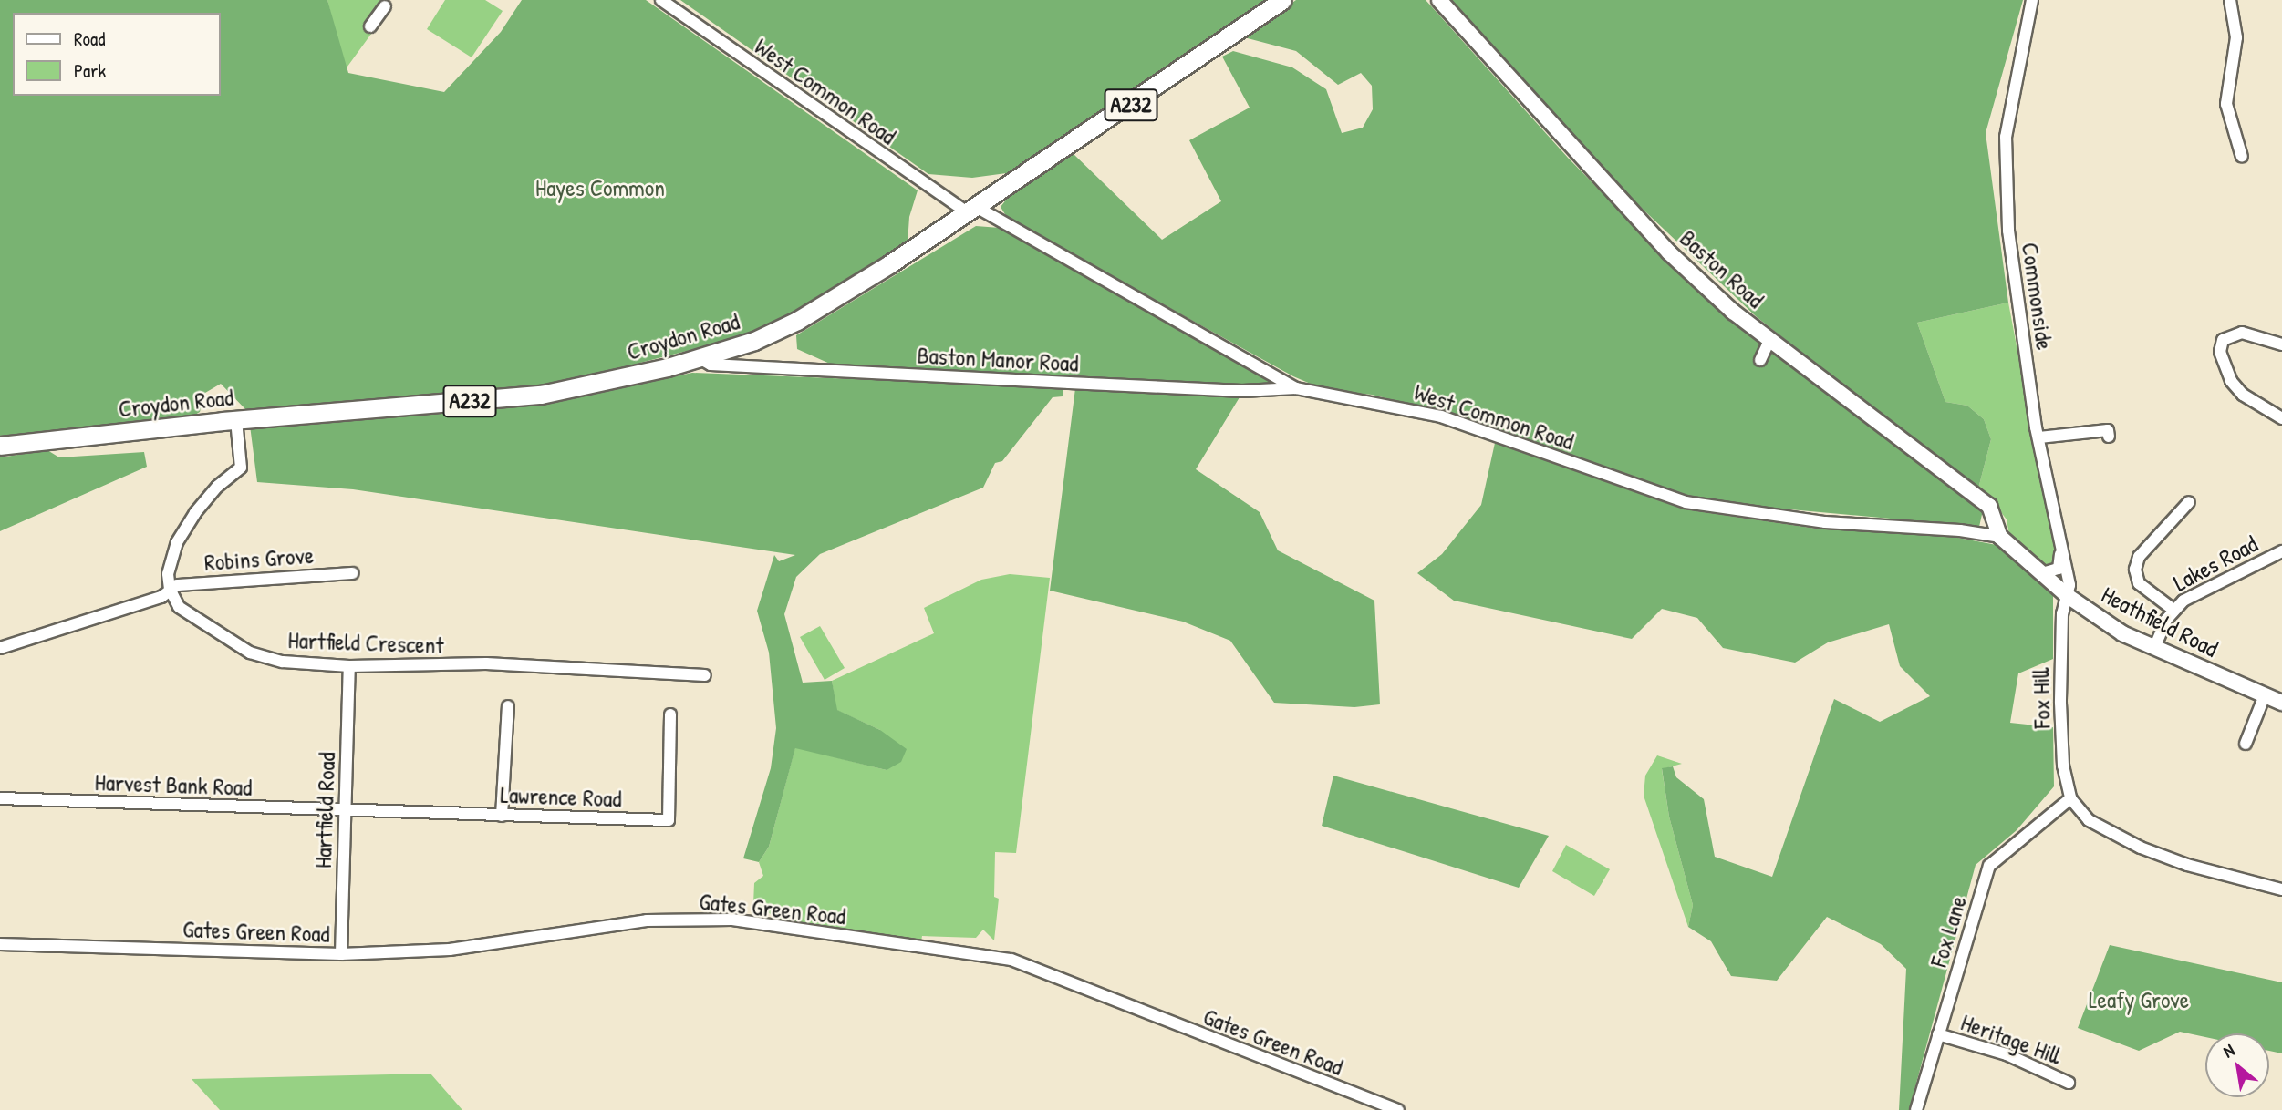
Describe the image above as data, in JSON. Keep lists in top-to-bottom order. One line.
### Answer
{"streets":{"highway":["A232","Croydon Road"],"main road":["Baston Road","Heathfield Road"],"street":["West Common Road","Commonside","Baston Manor Road","Robins Grove","Lakes Road","Hartfield Crescent","Fox Hill","Harvest Bank Road","Lawrence Road","Hartfield Road","Gates Green Road","Fox Lane","Heritage Hill"]},"crossings":[["West Common Road","Baston Road"],["West Common Road","Croydon Road"],["West Common Road","Baston Manor Road"],["West Common Road","Heathfield Road"],["Baston Road","Heathfield Road"],["Commonside","Heathfield Road"],["Commonside","Fox Hill"],["Croydon Road","Baston Manor Road"],["Robins Grove","Hartfield Crescent"],["Lakes Road","Heathfield Road"],["Heathfield Road","Fox Hill"],["Hartfield Crescent","Hartfield Road"],["Fox Hill","Fox Lane"],["Harvest Bank Road","Lawrence Road"],["Harvest Bank Road","Hartfield Road"],["Lawrence Road","Hartfield Road"],["Hartfield Road","Gates Green Road"],["Fox Lane","Heritage Hill"]],"parks":["Hayes Common","Leafy Grove"],"legend":["Road","Park"],"north":"top left"}
